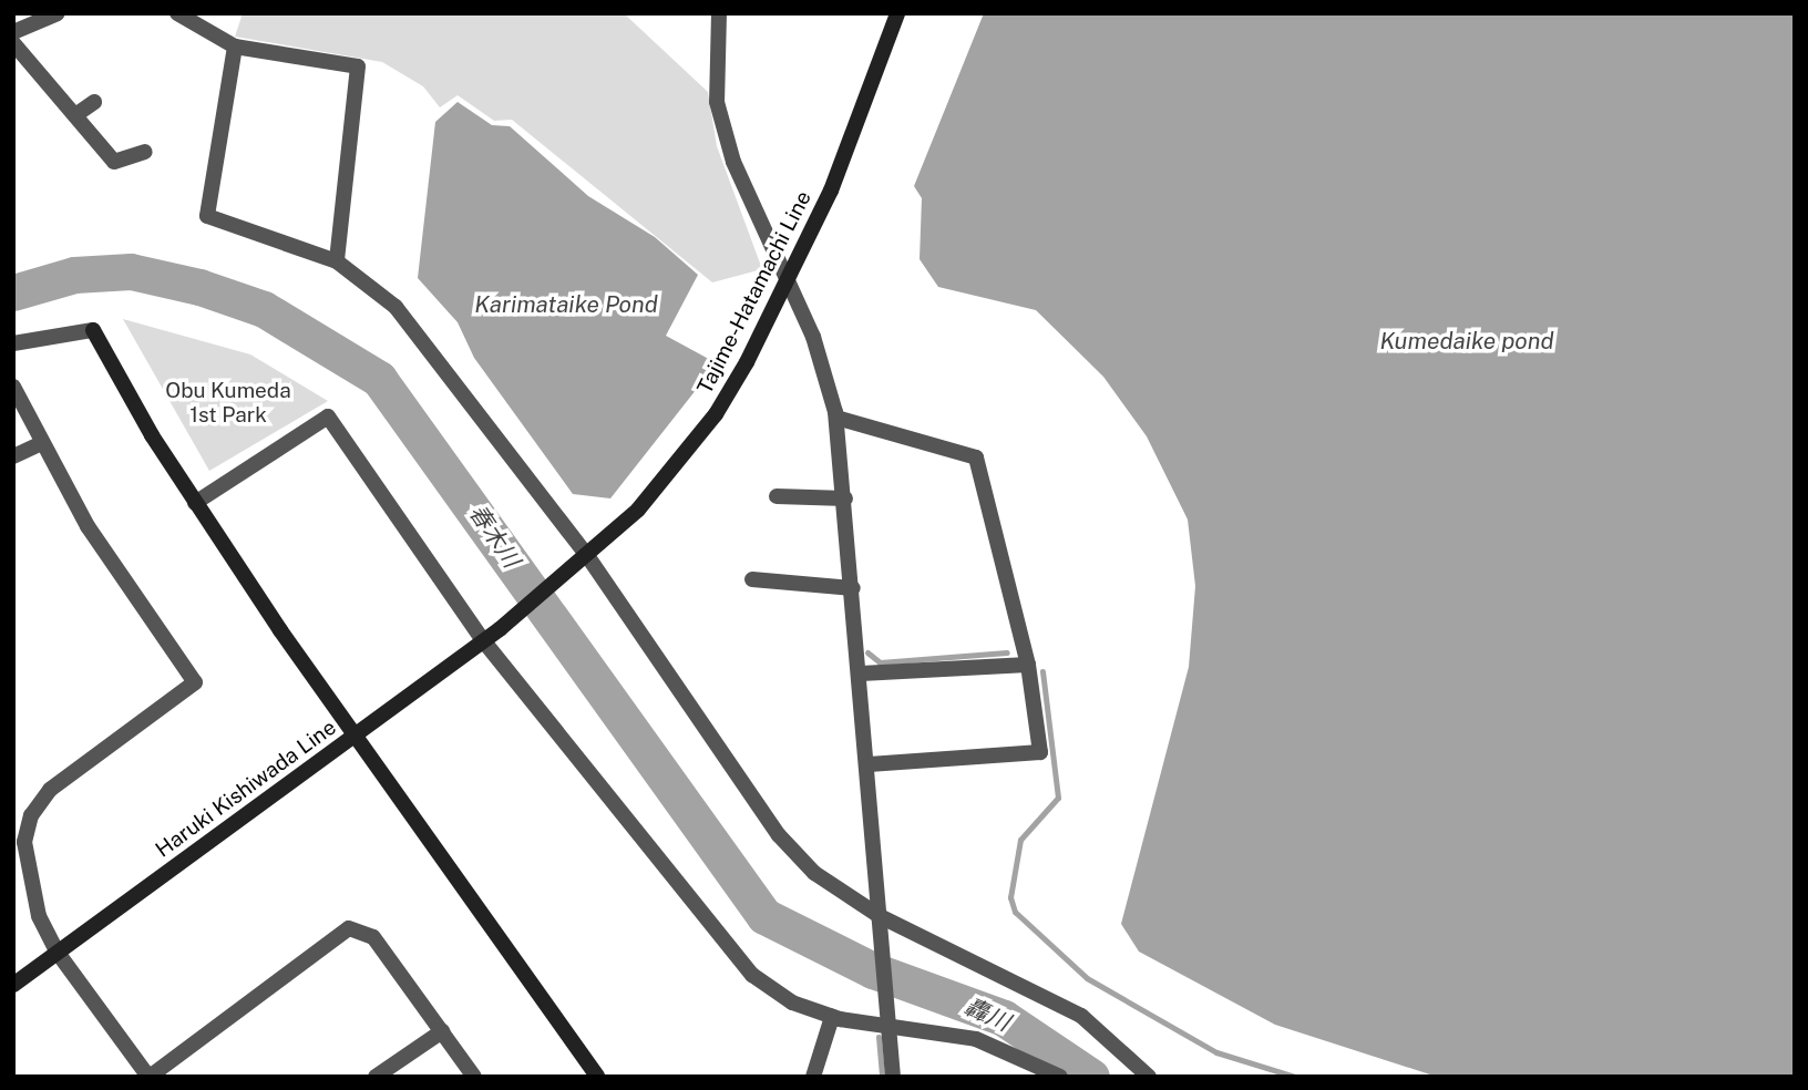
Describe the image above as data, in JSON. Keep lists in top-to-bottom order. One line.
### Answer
{"streets":{"street":["Tajime-Hatamachi Line","Haruki Kishiwada Line"]},"water":["Karimataike Pond","Kumedaike pond","春木川","轟川"],"parks":["Obu Kumeda 1st Park"]}
